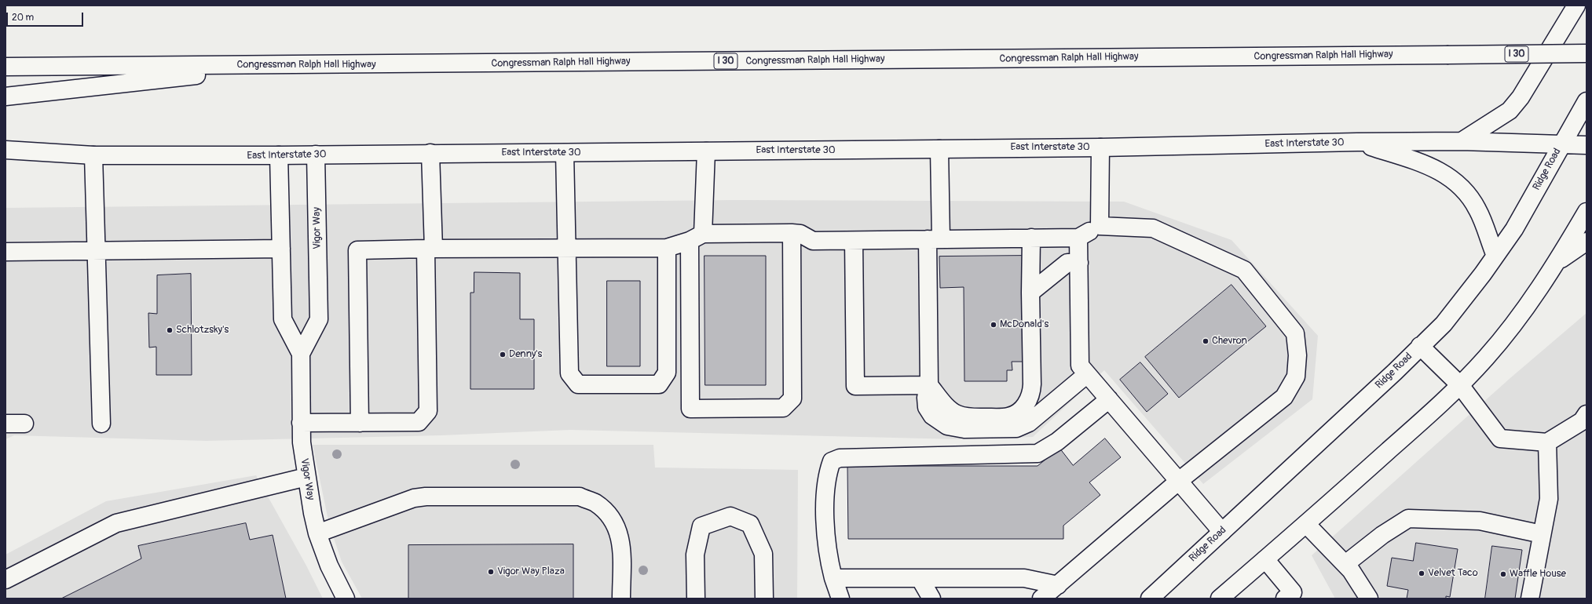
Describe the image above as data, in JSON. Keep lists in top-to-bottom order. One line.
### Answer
{"streets":{"main road":["I 30","Congressman Ralph Hall Highway","East Interstate 30","Ridge Road","Vigor Way"]},"crossings":[["East Interstate 30","Ridge Road"],["East Interstate 30","Vigor Way"]],"places":["McDonald's","Schlotzsky's","Chevron","Denny's","Vigor Way Plaza","Velvet Taco","Waffle House"],"scale_bar":"20 m"}
